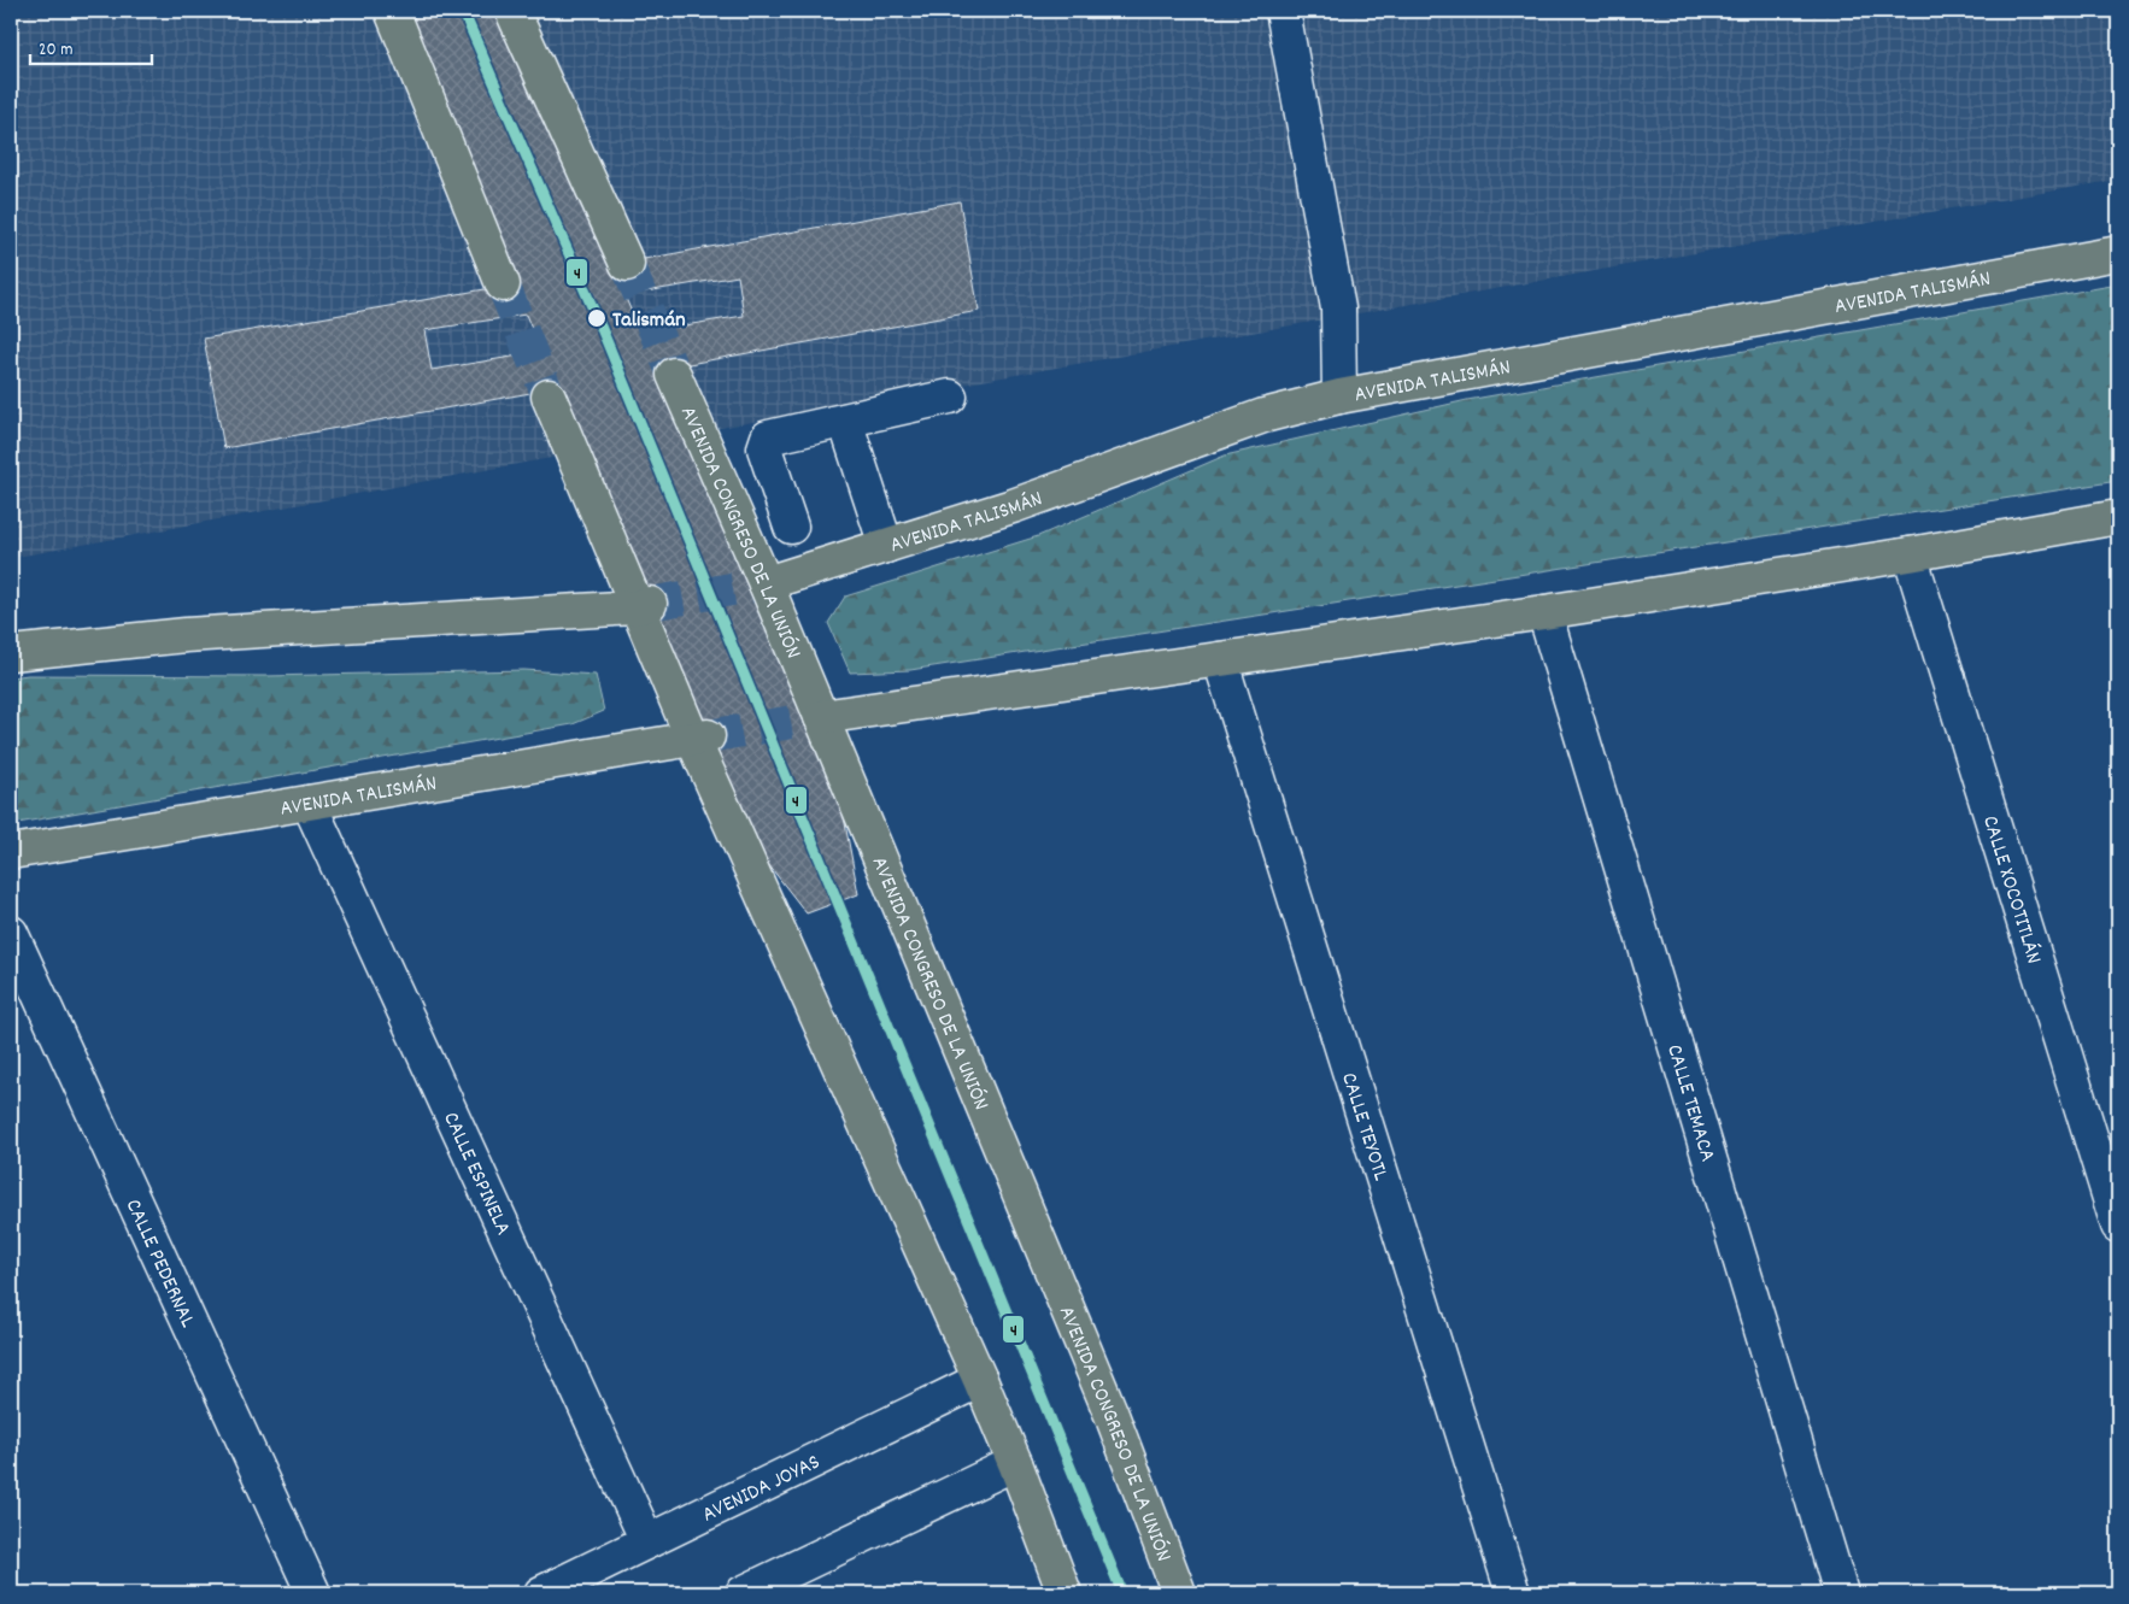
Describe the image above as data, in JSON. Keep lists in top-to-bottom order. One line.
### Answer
{"streets":{"main road":["AVENIDA TALISMÁN","AVENIDA CONGRESO DE LA UNIÓN"],"street":["CALLE XOCOTITLÁN","CALLE TEMACA","CALLE TEYOTL","CALLE ESPINELA","CALLE PEDERNAL","AVENIDA JOYAS"]},"crossings":[["AVENIDA TALISMÁN","AVENIDA CONGRESO DE LA UNIÓN"],["AVENIDA TALISMÁN","CALLE ESPINELA"],["CALLE ESPINELA","AVENIDA JOYAS"]],"places":["Talismán"],"lines":["transit line 4"],"scale_bar":"20 m"}
